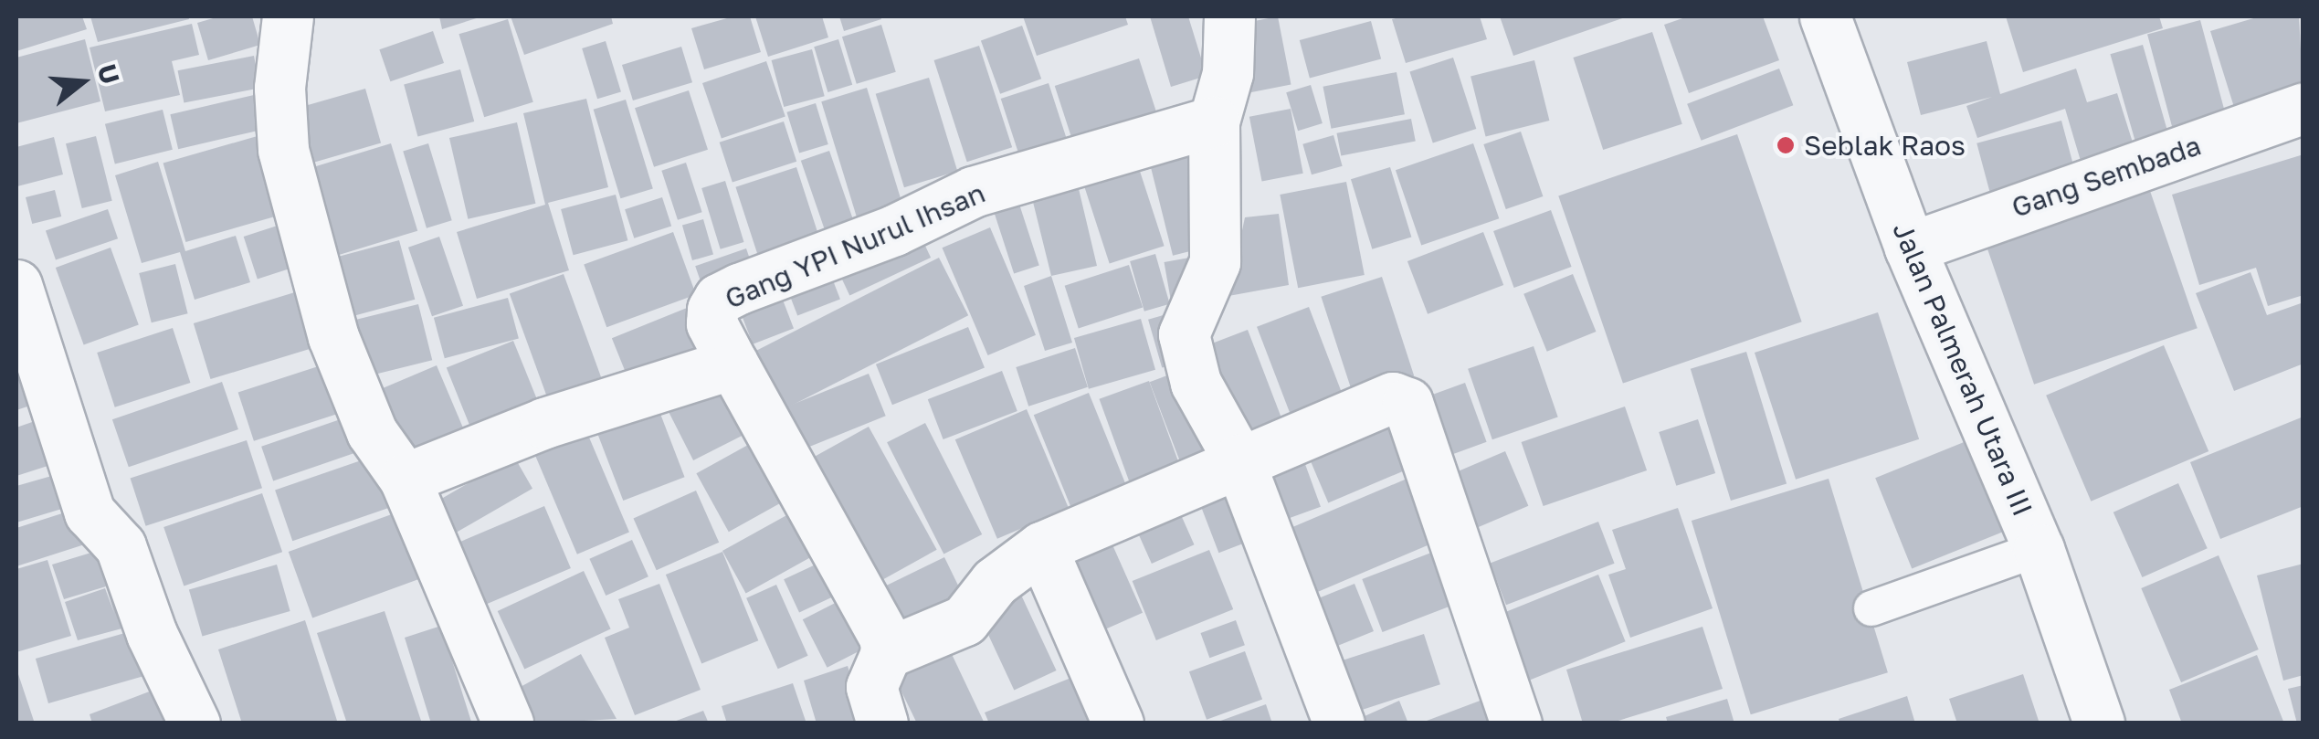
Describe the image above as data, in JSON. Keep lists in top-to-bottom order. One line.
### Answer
{"streets":{"street":["Gang Sembada","Gang YPI Nurul Ihsan","Jalan Palmerah Utara III"]},"crossings":[["Gang Sembada","Jalan Palmerah Utara III"]],"places":["Seblak Raos"],"north":"right"}
